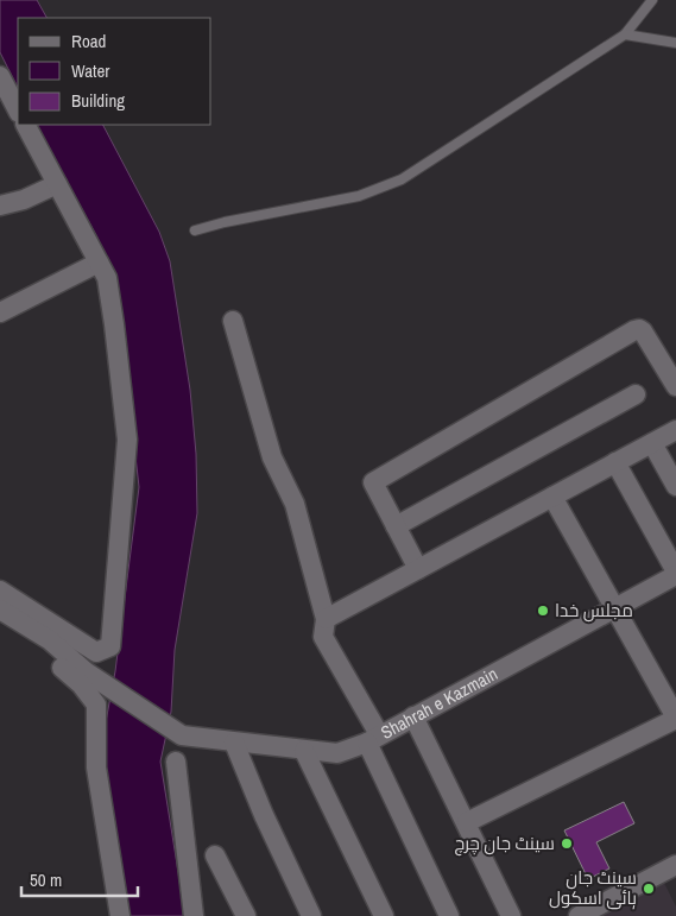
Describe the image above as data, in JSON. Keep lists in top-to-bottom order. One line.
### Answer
{"streets":{"street":["Shahrah e Kazmain"]},"places":["مجلس خدا","سینٹ جان چرچ","سینٹ جان ہائی اسکول"],"legend":["Road","Water","Building"],"scale_bar":"50 m"}
